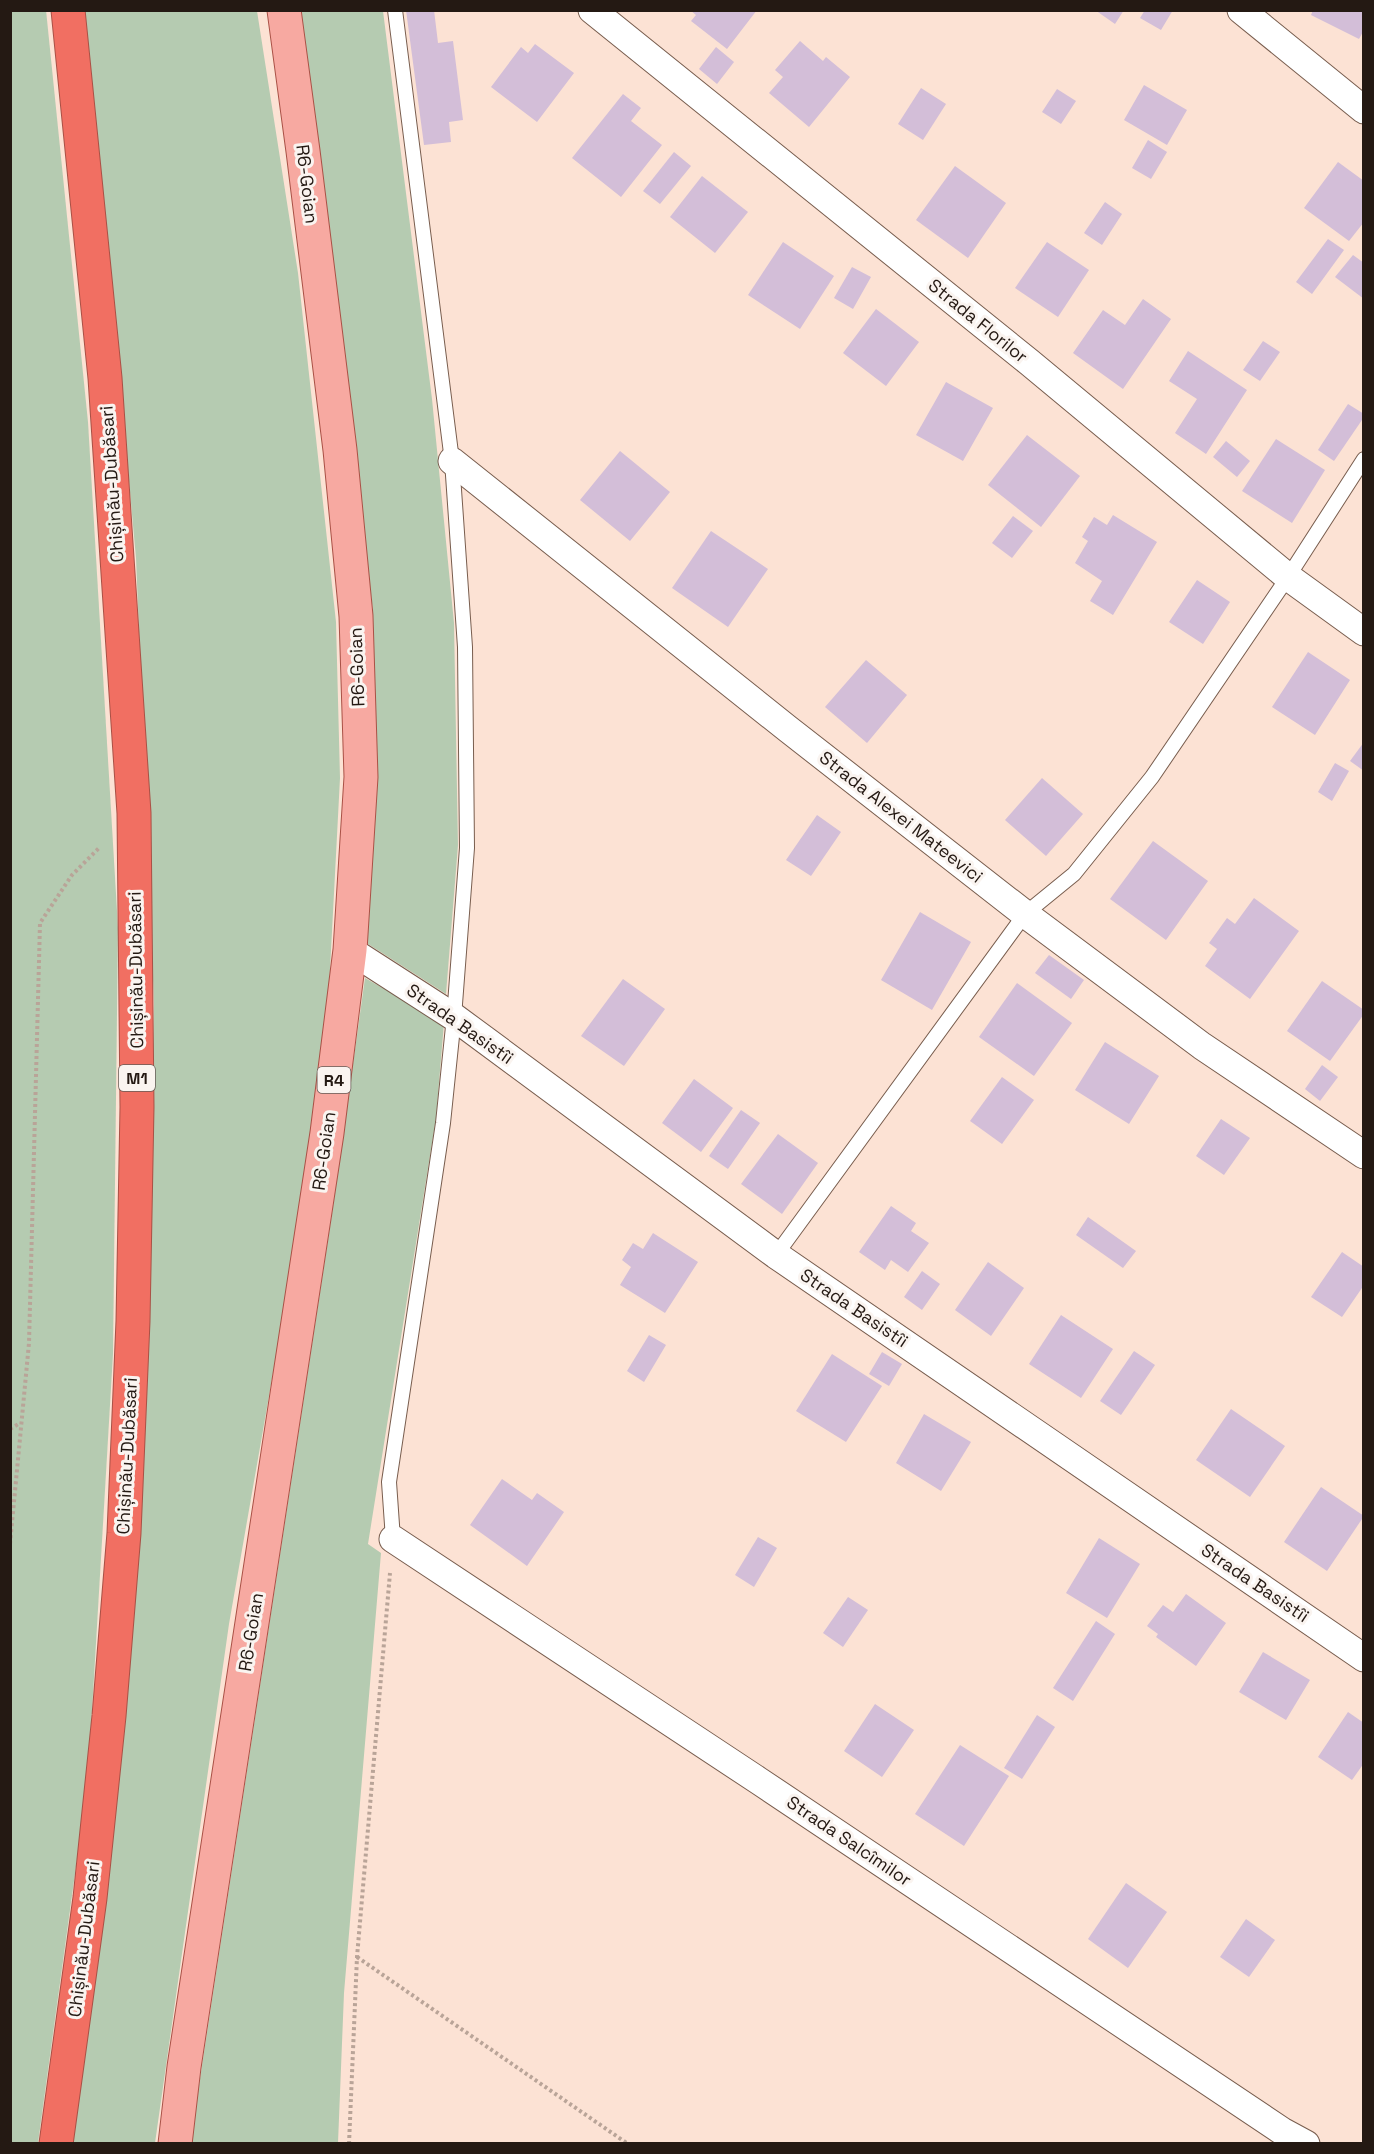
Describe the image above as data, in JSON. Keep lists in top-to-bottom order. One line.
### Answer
{"streets":{"highway":["Chișinău-Dubăsari","M1"],"main road":["R6-Goian","R4"],"street":["Strada Florilor","Strada Alexei Mateevici","Strada Basistîi","Strada Salcîmilor"]},"crossings":[["R6-Goian","Strada Basistîi"]]}
